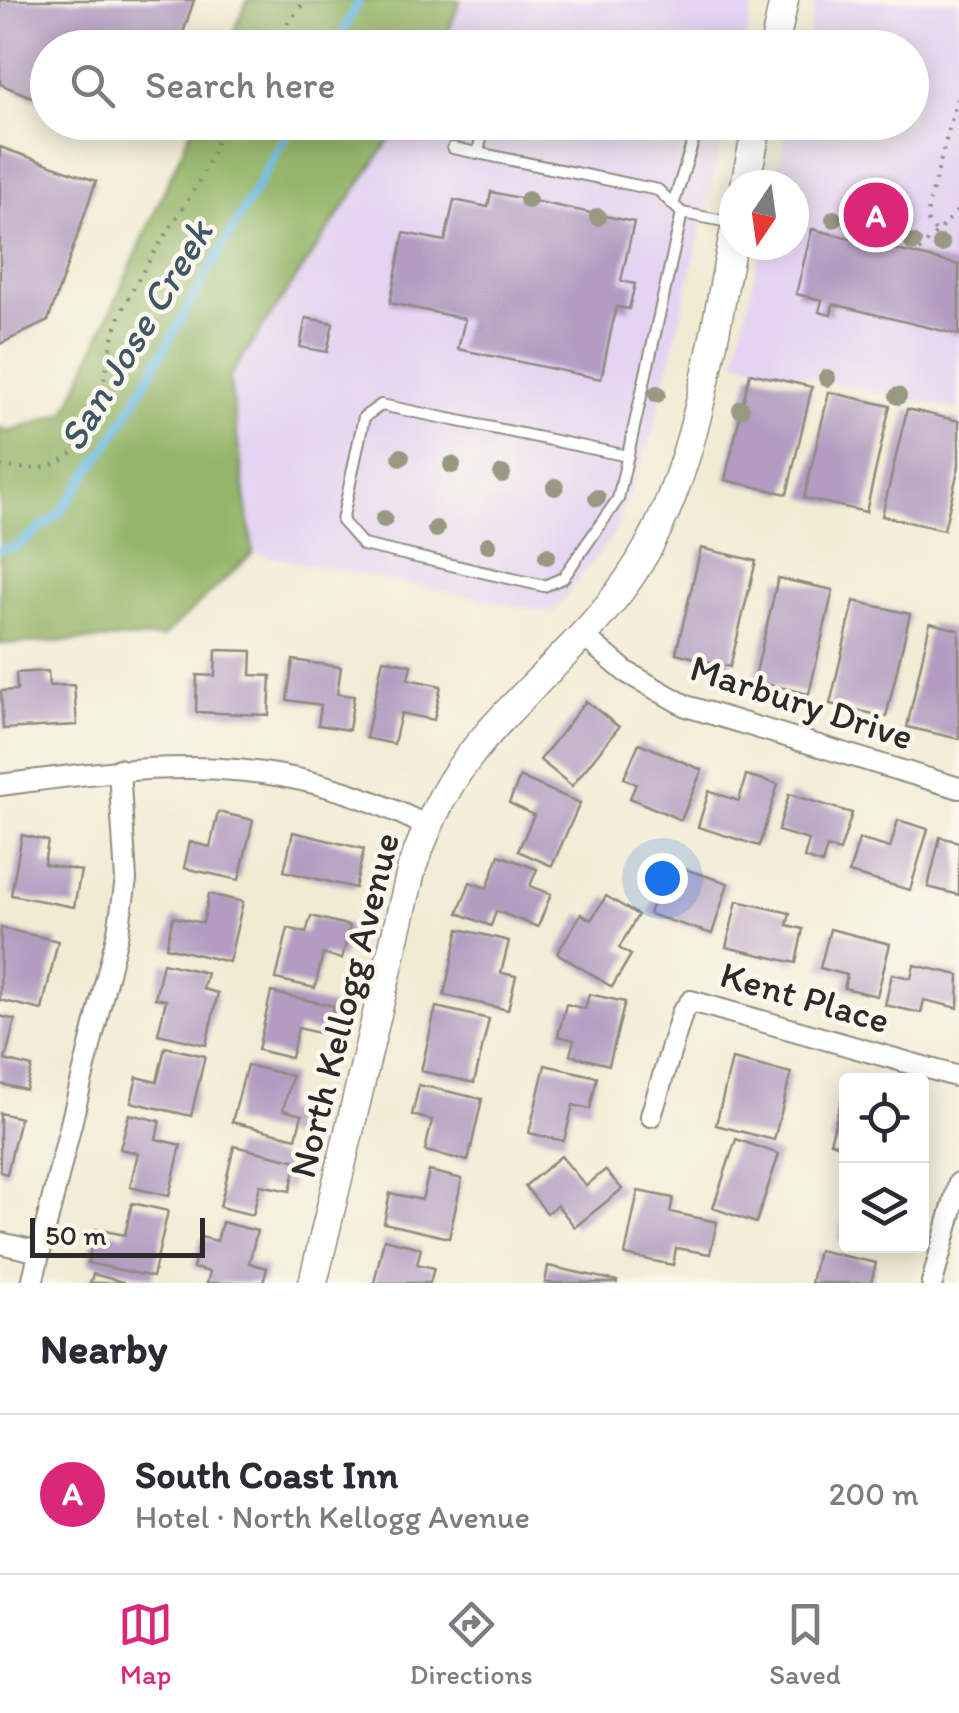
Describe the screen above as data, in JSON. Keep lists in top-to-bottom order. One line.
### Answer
{"streets":{"street":["Marbury Drive","Kent Place","North Kellogg Avenue"]},"crossings":[["Marbury Drive","North Kellogg Avenue"]],"water":["San Jose Creek"],"scale_bar":"50 m","north":"bottom","page":{"search":"Search here","pins":"A","scale":"50 m","heading":"Nearby","list":[{"mark":"A","name":"South Coast Inn","note":"Hotel · North Kellogg Avenue","value":"200 m"}],"nav":["Map","Directions","Saved"]}}
